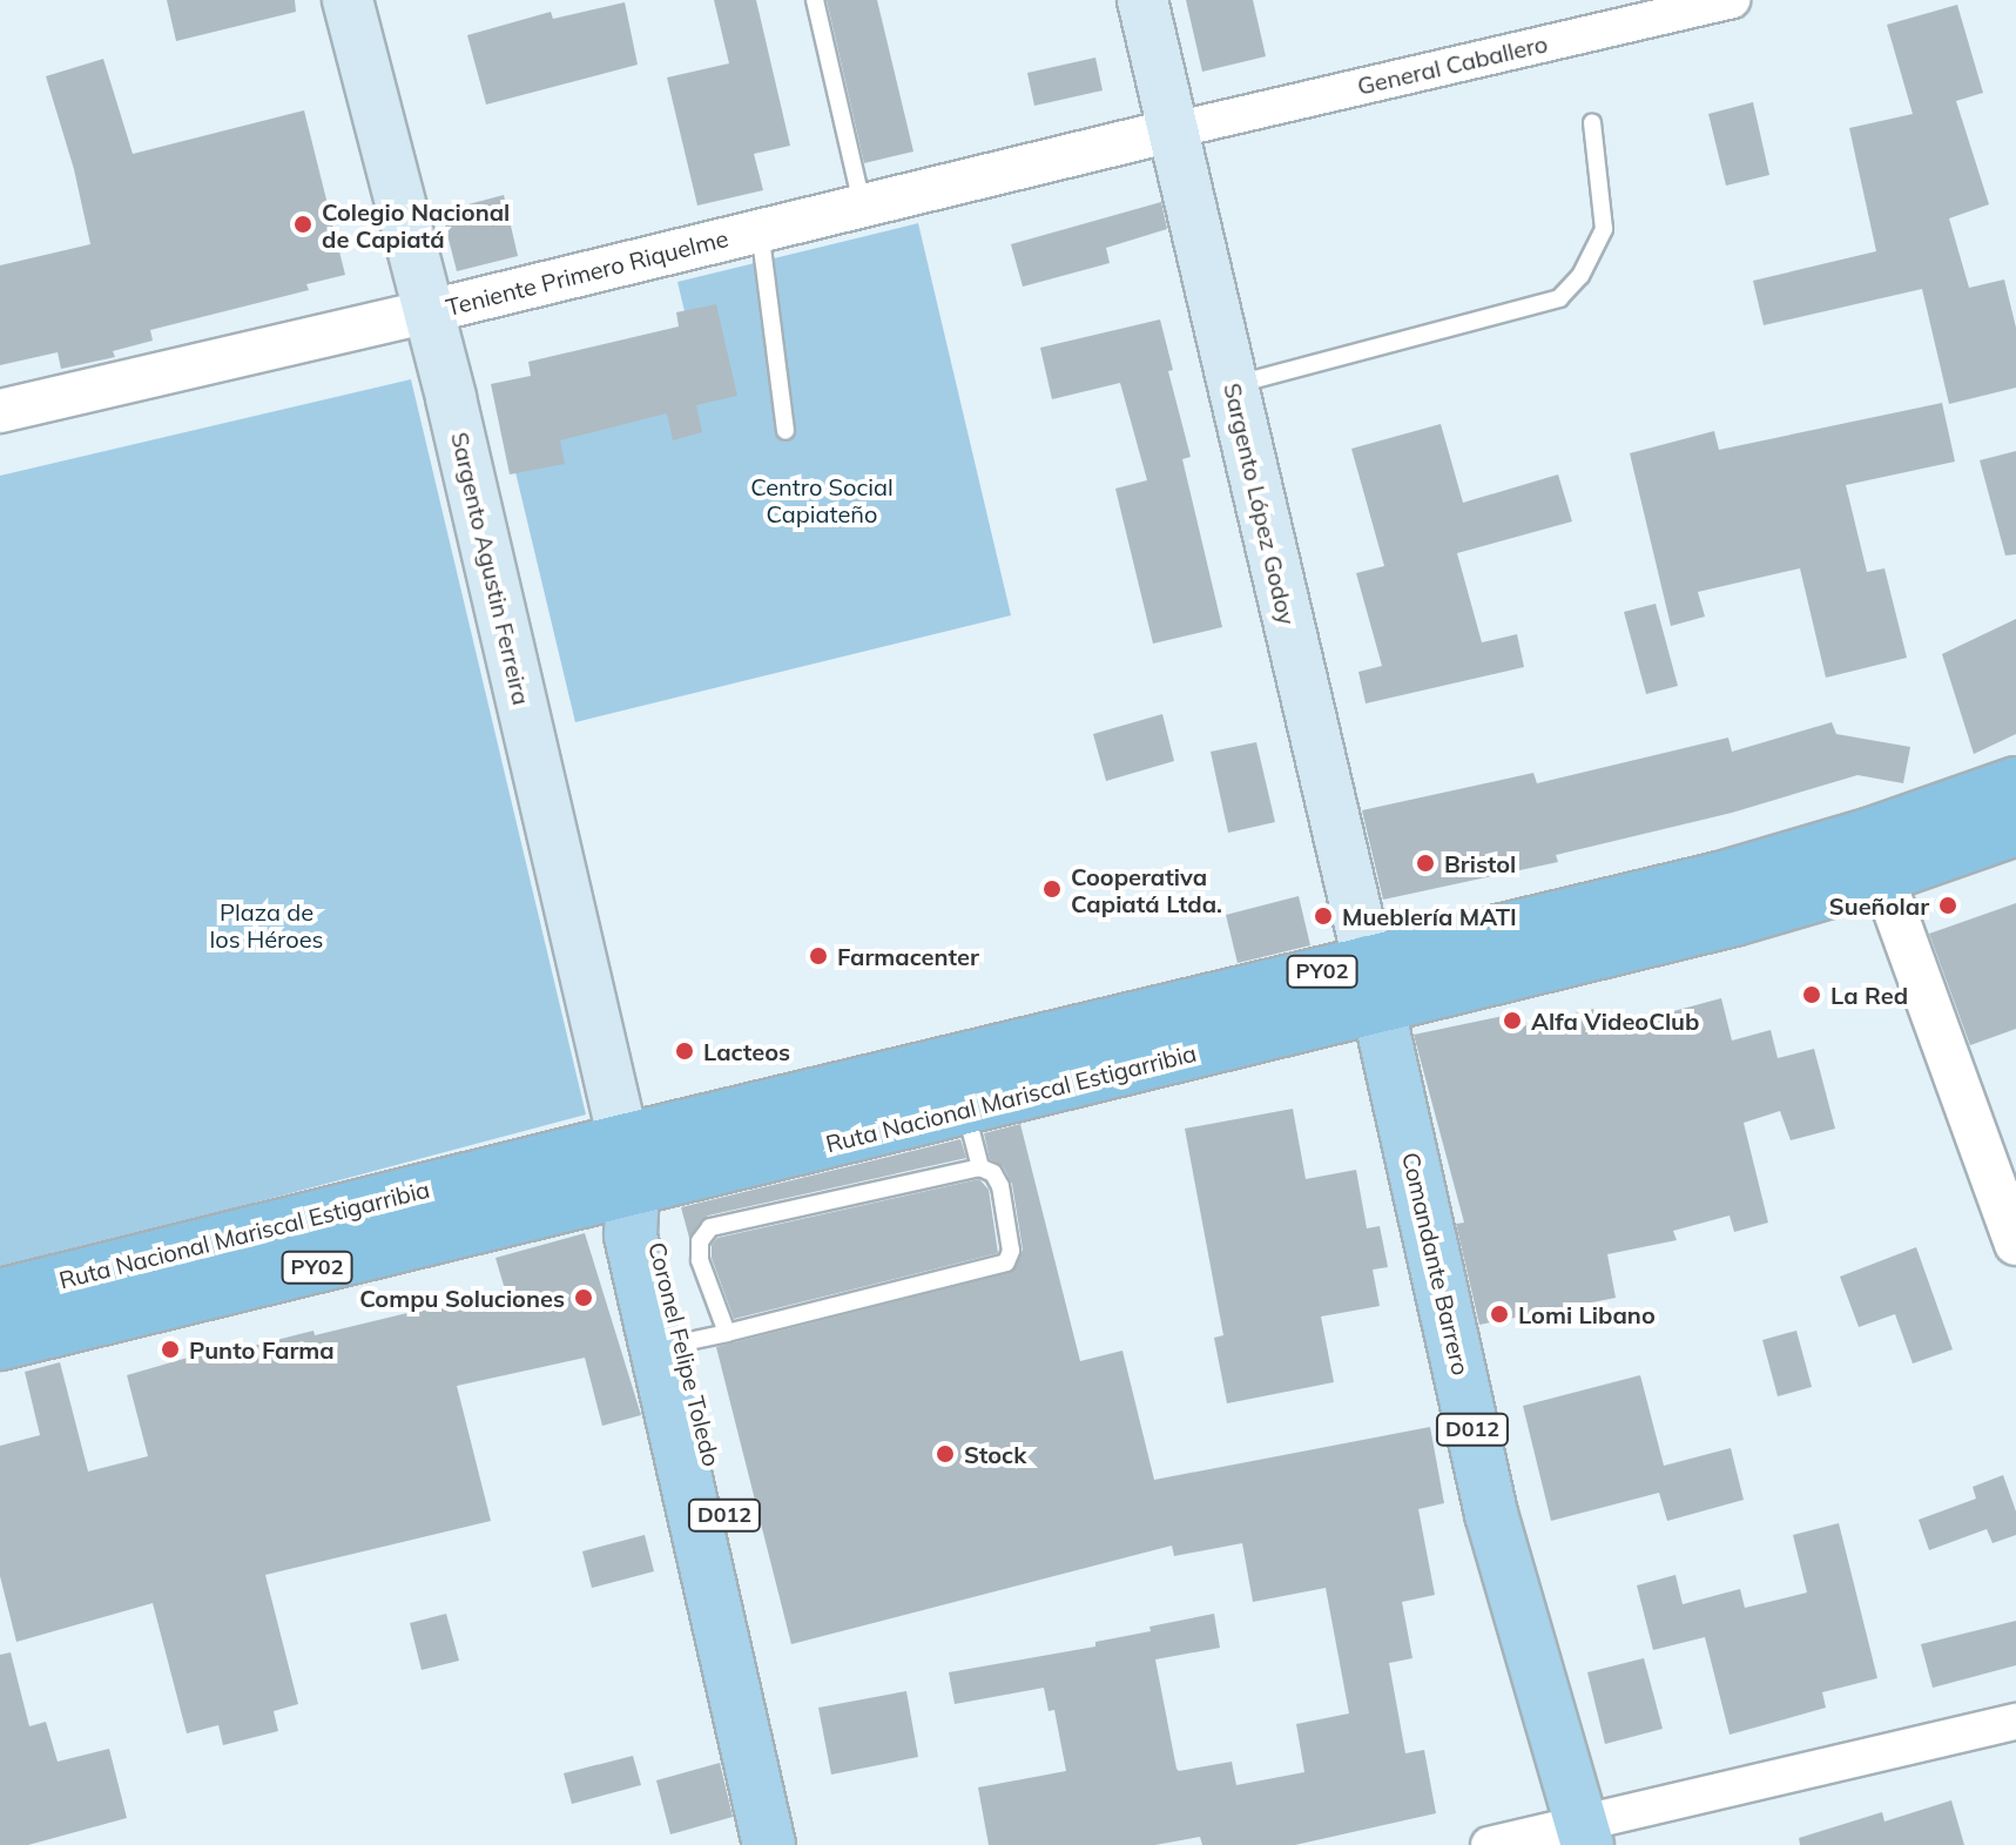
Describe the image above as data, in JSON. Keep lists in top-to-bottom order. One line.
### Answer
{"streets":{"highway":["PY02","Ruta Nacional Mariscal Estigarribia"],"main road":["Sargento López Godoy","Sargento Agustin Ferreira","Comandante Barrero","Coronel Felipe Toledo","D012"],"street":["General Caballero","Teniente Primero Riquelme"]},"crossings":[["General Caballero","Teniente Primero Riquelme"],["General Caballero","Sargento López Godoy"],["Teniente Primero Riquelme","Sargento López Godoy"],["Teniente Primero Riquelme","Sargento Agustin Ferreira"],["Sargento López Godoy","Ruta Nacional Mariscal Estigarribia"],["Sargento López Godoy","Comandante Barrero"],["Sargento Agustin Ferreira","Ruta Nacional Mariscal Estigarribia"],["Ruta Nacional Mariscal Estigarribia","Comandante Barrero"],["Ruta Nacional Mariscal Estigarribia","Coronel Felipe Toledo"]],"parks":["Centro Social Capiateño","Plaza de los Héroes"],"places":["Colegio Nacional de Capiatá","Bristol","Cooperativa Capiatá Ltda.","Sueñolar","Mueblería MATI","Farmacenter","La Red","Alfa VideoClub","Lacteos","Compu Soluciones","Lomi Libano","Punto Farma","Stock"]}
